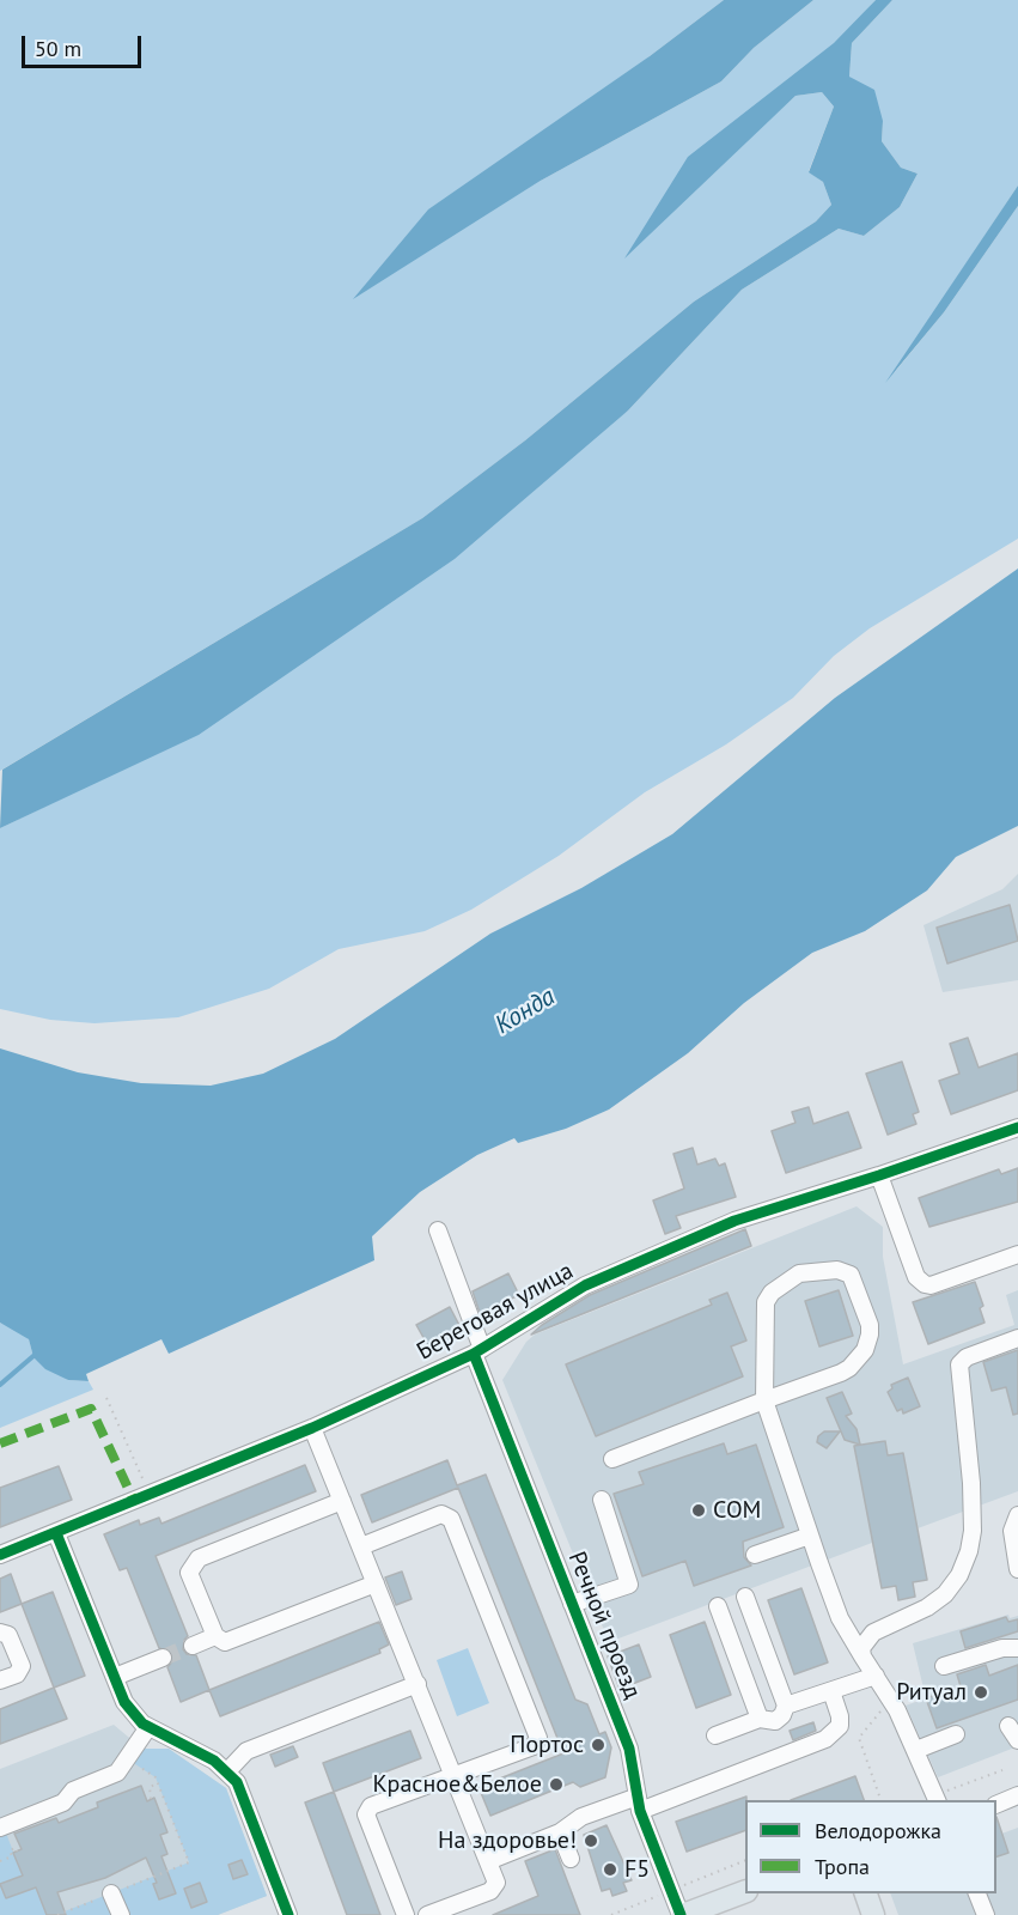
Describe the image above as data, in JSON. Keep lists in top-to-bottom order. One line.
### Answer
{"streets":{"street":["Береговая улица","Речной проезд"]},"crossings":[["Береговая улица","Речной проезд"]],"water":["Конда"],"places":["СОМ","Ритуал","Портос","Красное&Белое","На здоровье!","F5"],"legend":["Велодорожка","Тропа"],"scale_bar":"50 m"}
